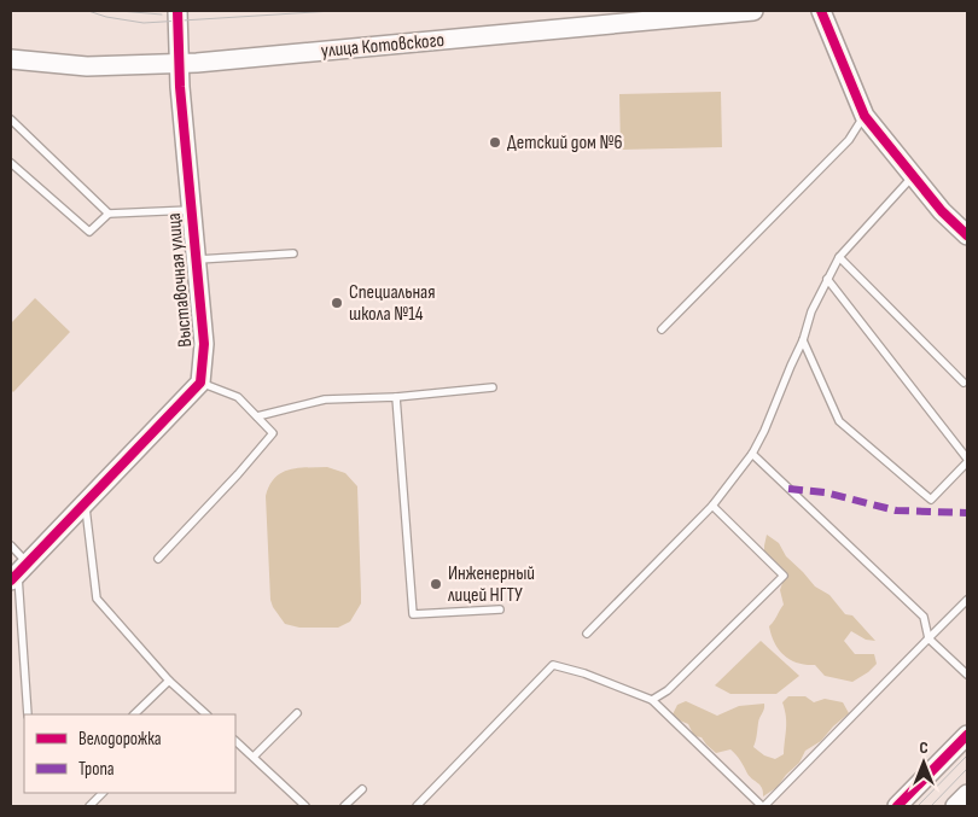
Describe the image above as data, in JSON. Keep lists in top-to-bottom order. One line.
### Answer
{"streets":{"street":["улица Котовского","Выставочная улица"]},"crossings":[["улица Котовского","Выставочная улица"]],"places":["Детский дом №6","Специальная школа №14","Инженерный лицей НГТУ"],"legend":["Велодорожка","Тропа"],"north":"top"}
